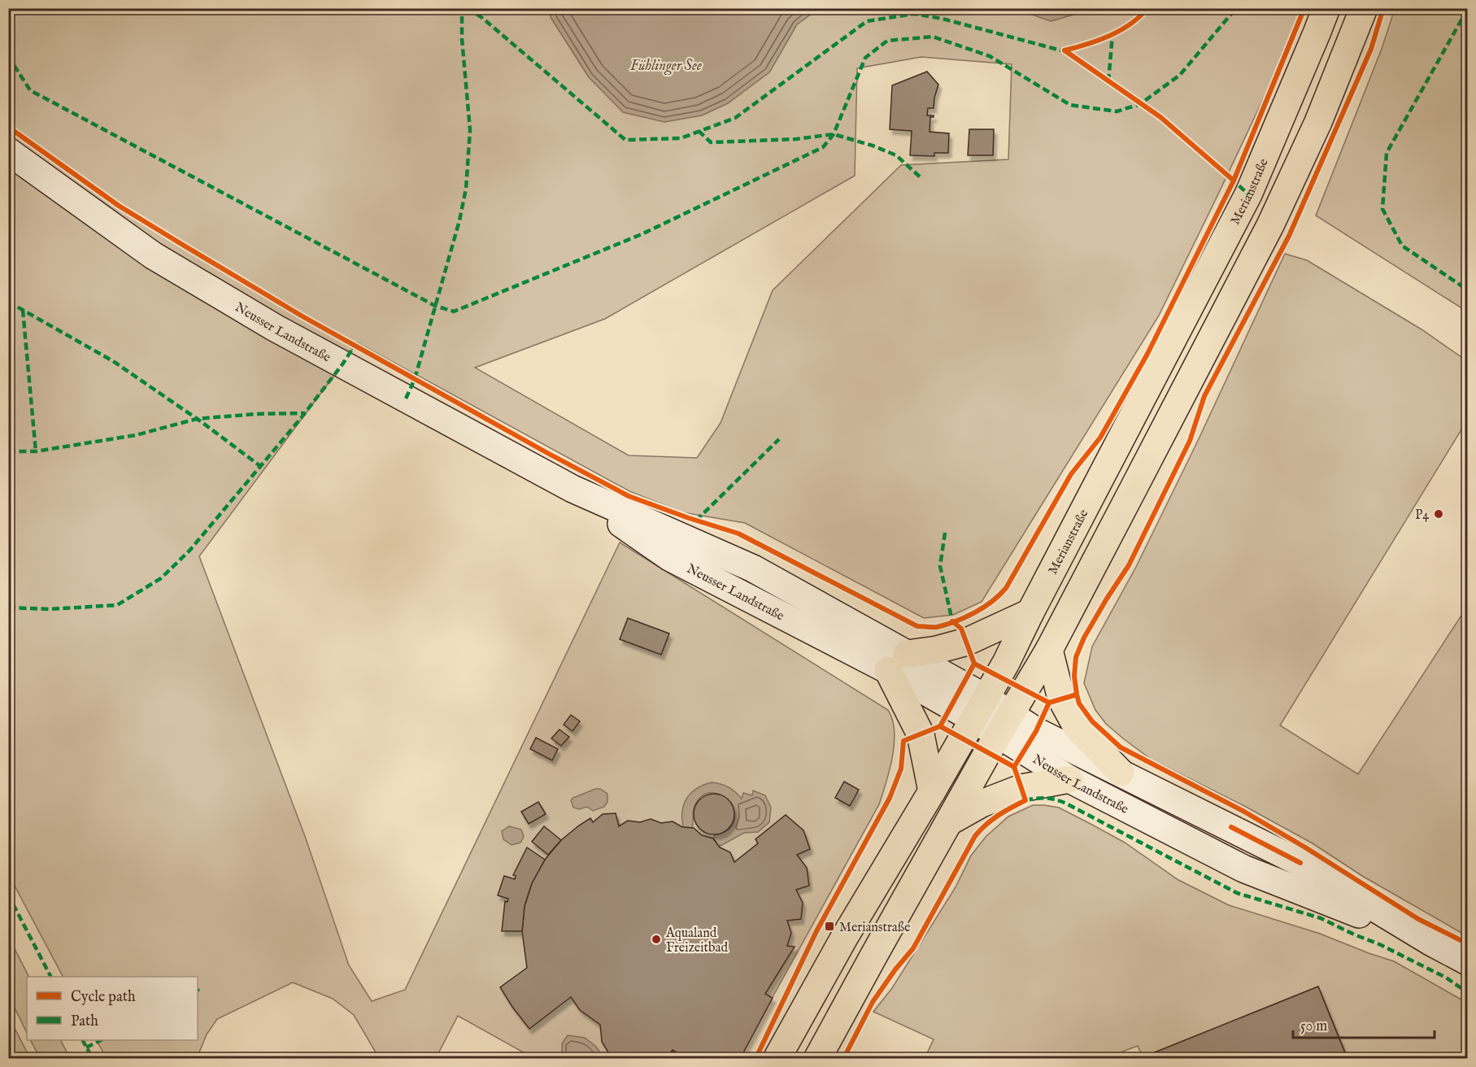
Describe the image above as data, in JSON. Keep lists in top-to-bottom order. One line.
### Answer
{"streets":{"main road":["Merianstraße","Neusser Landstraße"]},"crossings":[["Merianstraße","Neusser Landstraße"]],"water":["Fühlinger See"],"places":{"other":["P4","Aqualand Freizeitbad"],"transit":["Merianstraße"]},"legend":["Cycle path","Path"],"scale_bar":"50 m"}
